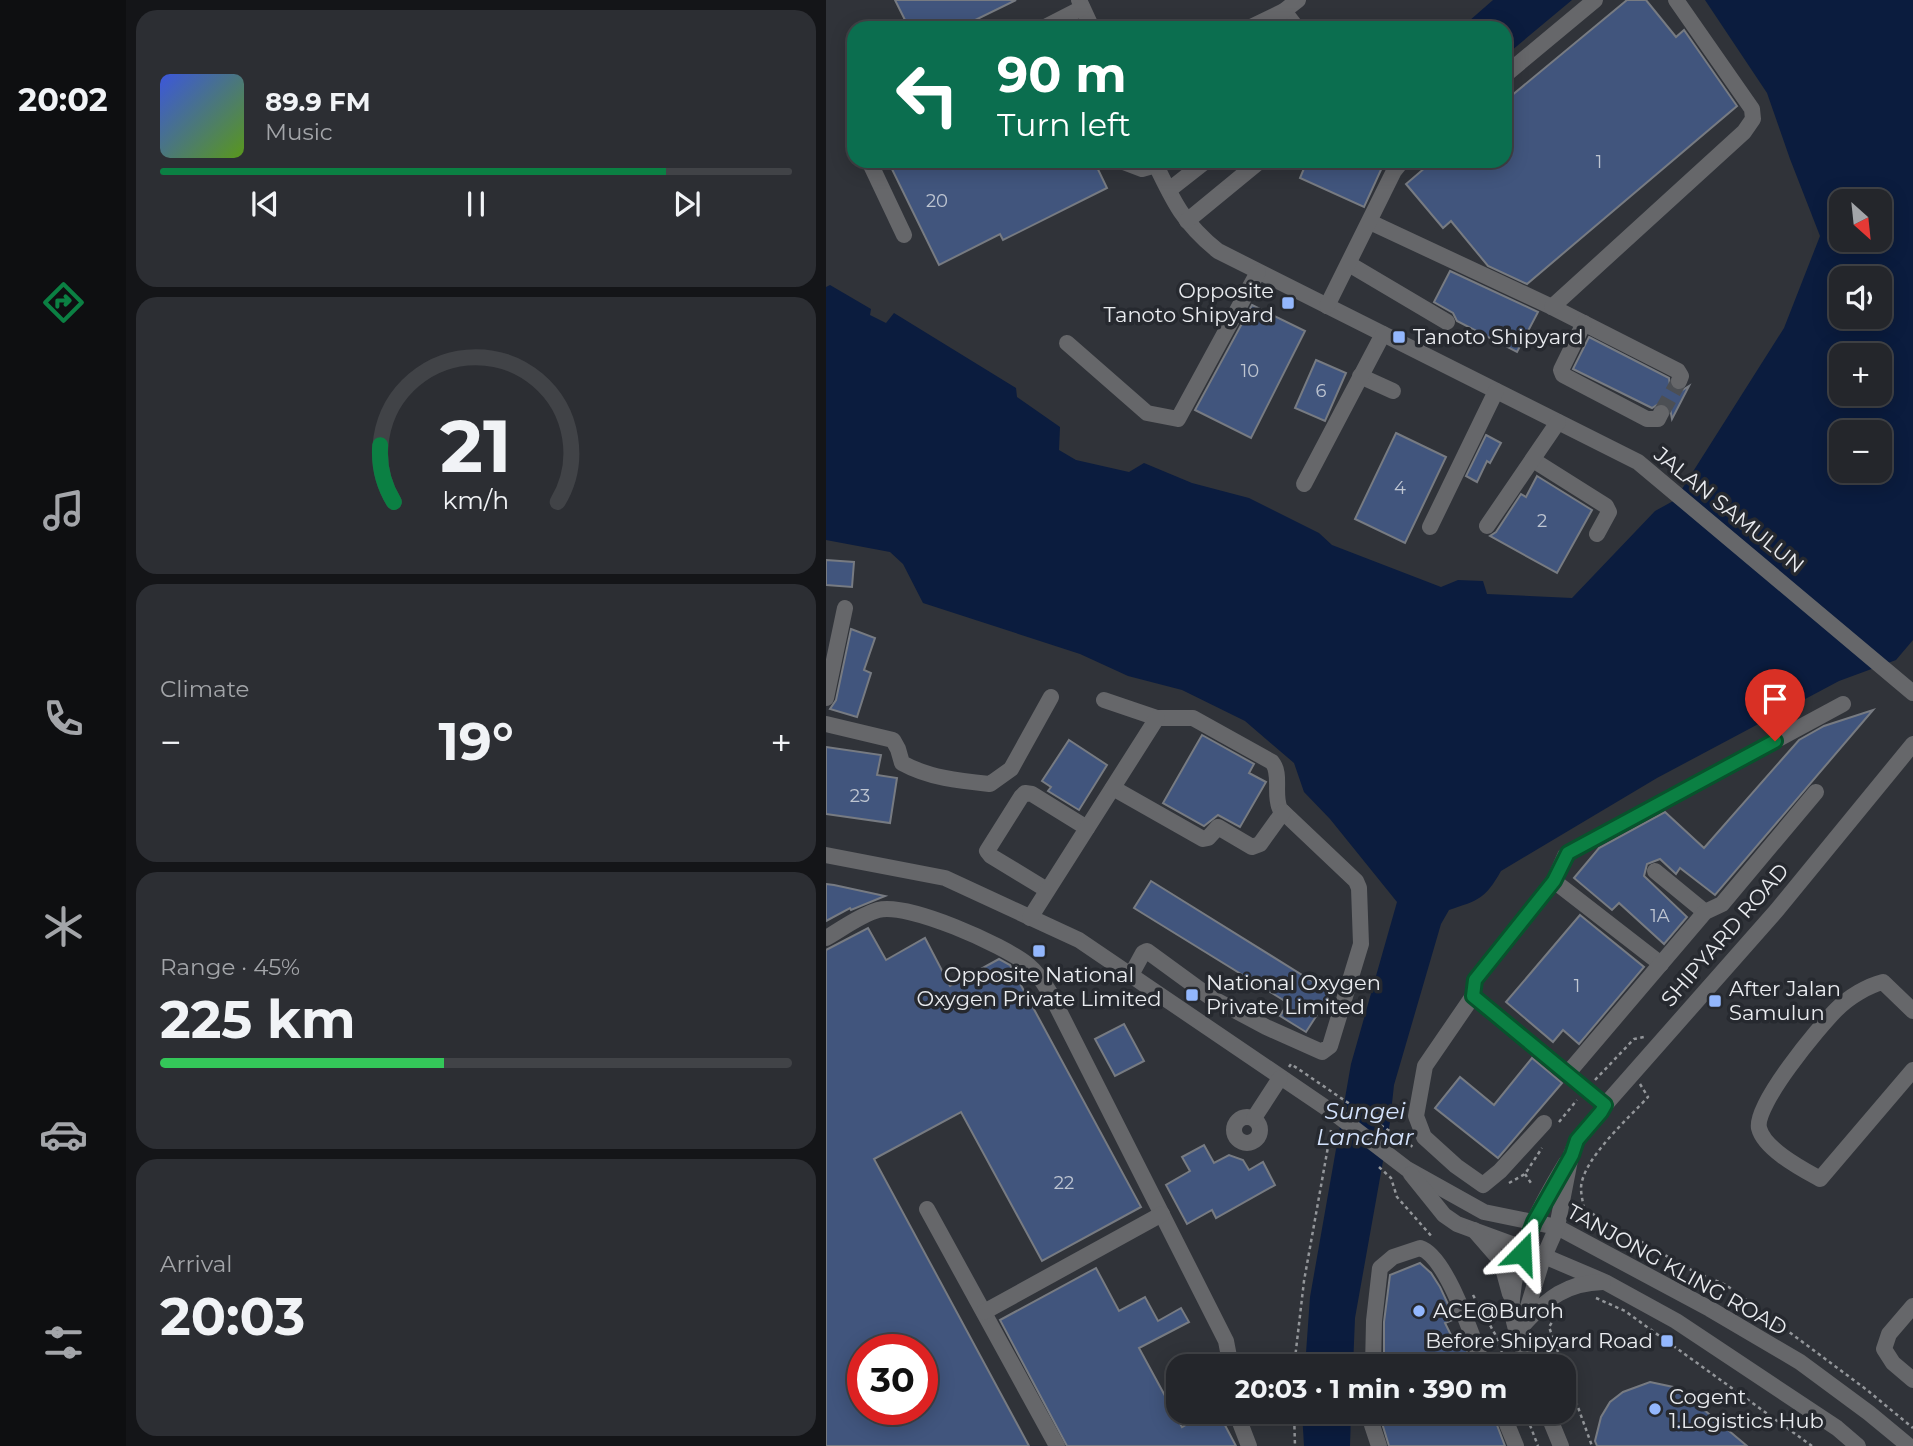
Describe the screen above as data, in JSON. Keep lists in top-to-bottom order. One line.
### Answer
{"streets":{"street":["JALAN SAMULUN","SHIPYARD ROAD","TANJONG KLING ROAD"]},"crossings":[["SHIPYARD ROAD","TANJONG KLING ROAD"]],"water":["Sungei Lanchar"],"places":{"transit":["Opposite Tanoto Shipyard","Tanoto Shipyard","Opposite National Oxygen Private Limited","National Oxygen Private Limited","After Jalan Samulun","Before Shipyard Road"],"other":["ACE@Buroh","Cogent 1.Logistics Hub"]},"house_numbers":["1","20","10","6","4","2","23","1A","1","22"],"north":"bottom right","page":{"tabs":"20:02","turn":["90 m","Turn left"],"song":["89.9 FM","Music"],"map_buttons":["+","−"],"tile":["Climate",["Range · 45%","225 km"],["Arrival","20:03"]],"heat":["−","19°","+"],"limit":"30","trip":"20:03 · 1 min · 390 m","gauge":["21","km/h"]}}
